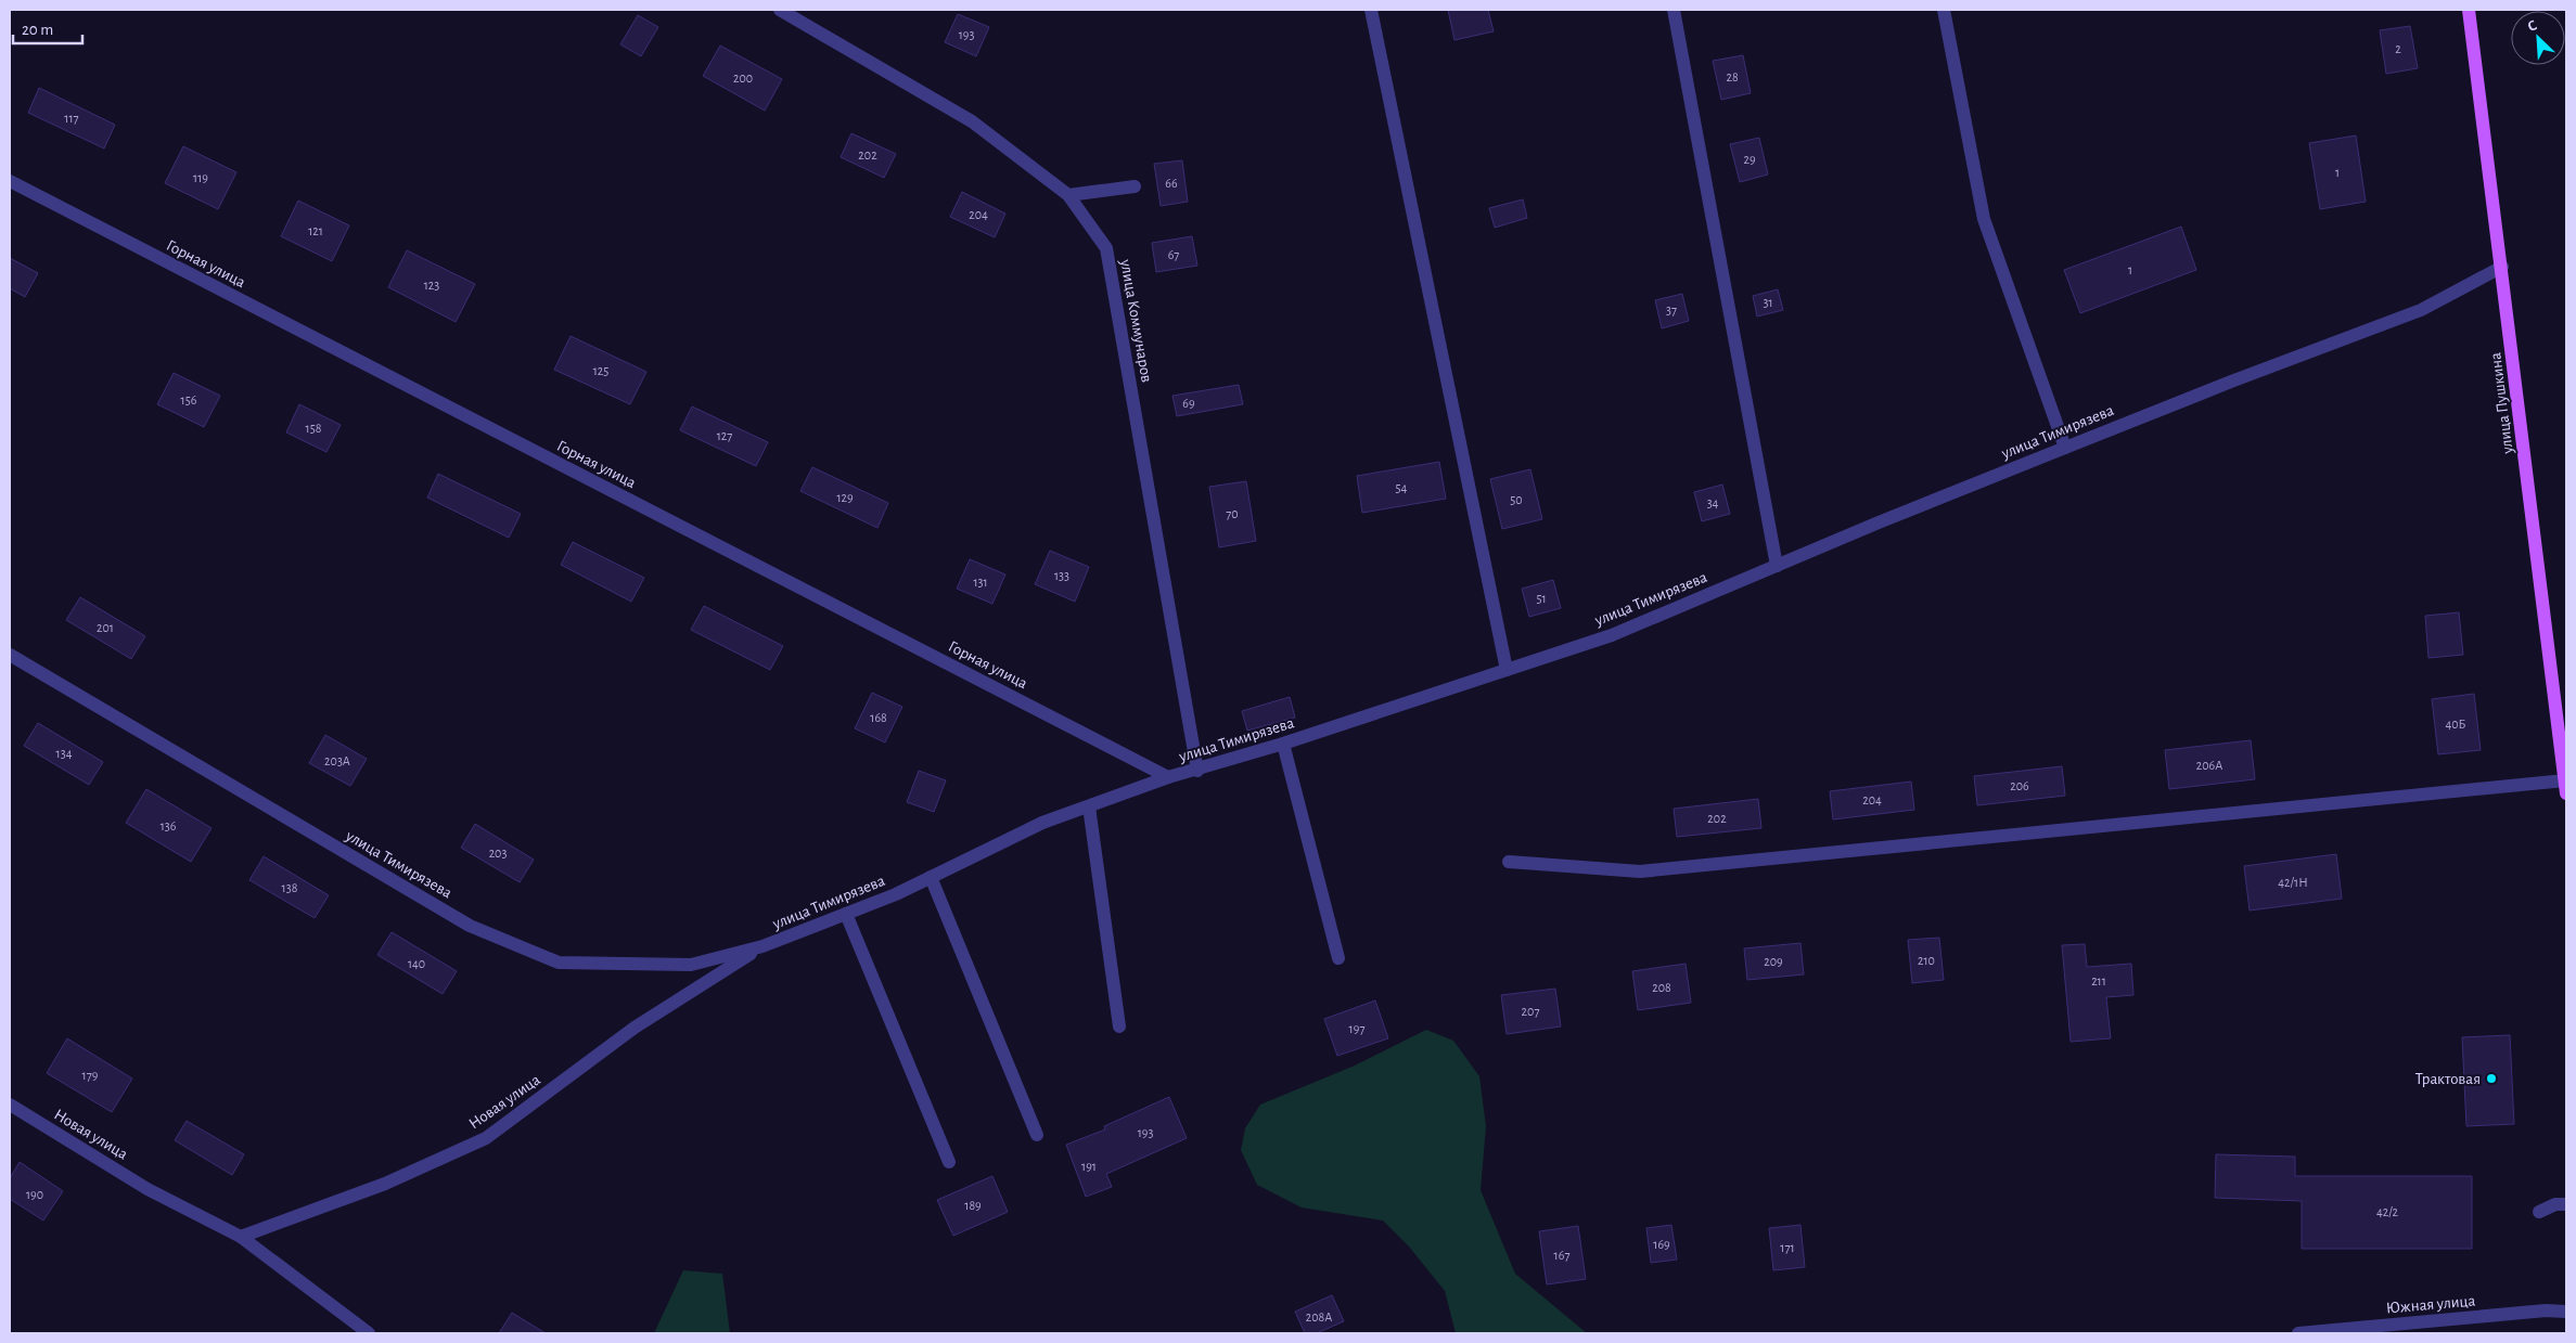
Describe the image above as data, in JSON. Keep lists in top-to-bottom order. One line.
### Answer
{"streets":{"main road":["улица Пушкина"],"street":["Горная улица","улица Коммунаров","улица Тимирязева","Новая улица","Южная улица"]},"crossings":[["Горная улица","улица Тимирязева"],["улица Коммунаров","улица Тимирязева"],["улица Пушкина","улица Тимирязева"],["улица Тимирязева","Новая улица"]],"places":["Трактовая"],"house_numbers":["193","2","28","200","117","202","29","1","119","66","204","121","67","1","123","31","37","125","156","69","158","127","54","129","50","34","70","133","131","51","201","168","40Б","134","203А","206А","206","204","202","136","203","42/1Н","138","210","209","140","211","208","207","197","179","193","191","190","189","42/2","169","171","167","208А"],"scale_bar":"20 m","north":"top left"}
